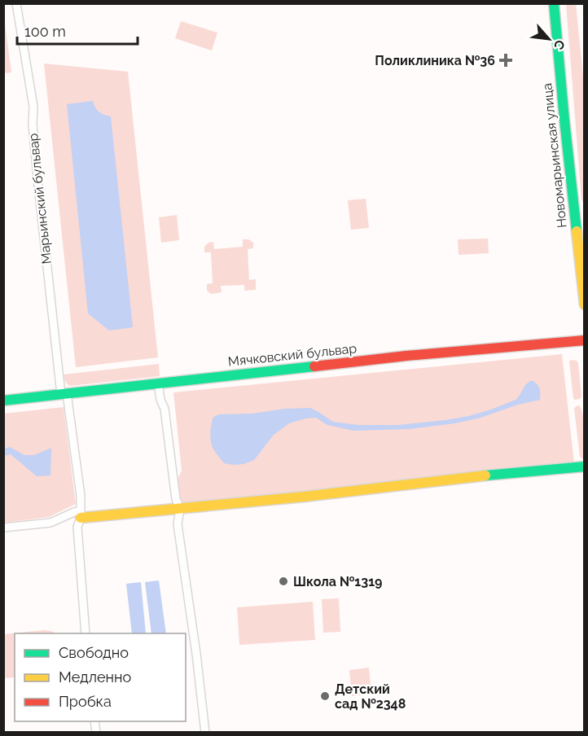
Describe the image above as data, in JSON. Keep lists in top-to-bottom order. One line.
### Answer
{"streets":{"street":["Новомарьинская улица","Марьинский бульвар","Мячковский бульвар"]},"crossings":[["Марьинский бульвар","Мячковский бульвар"]],"places":{"health":["Поликлиника №36"],"other":["Школа №1319","Детский сад №2348"]},"legend":["Свободно","Медленно","Пробка"],"scale_bar":"100 m","north":"bottom right"}
